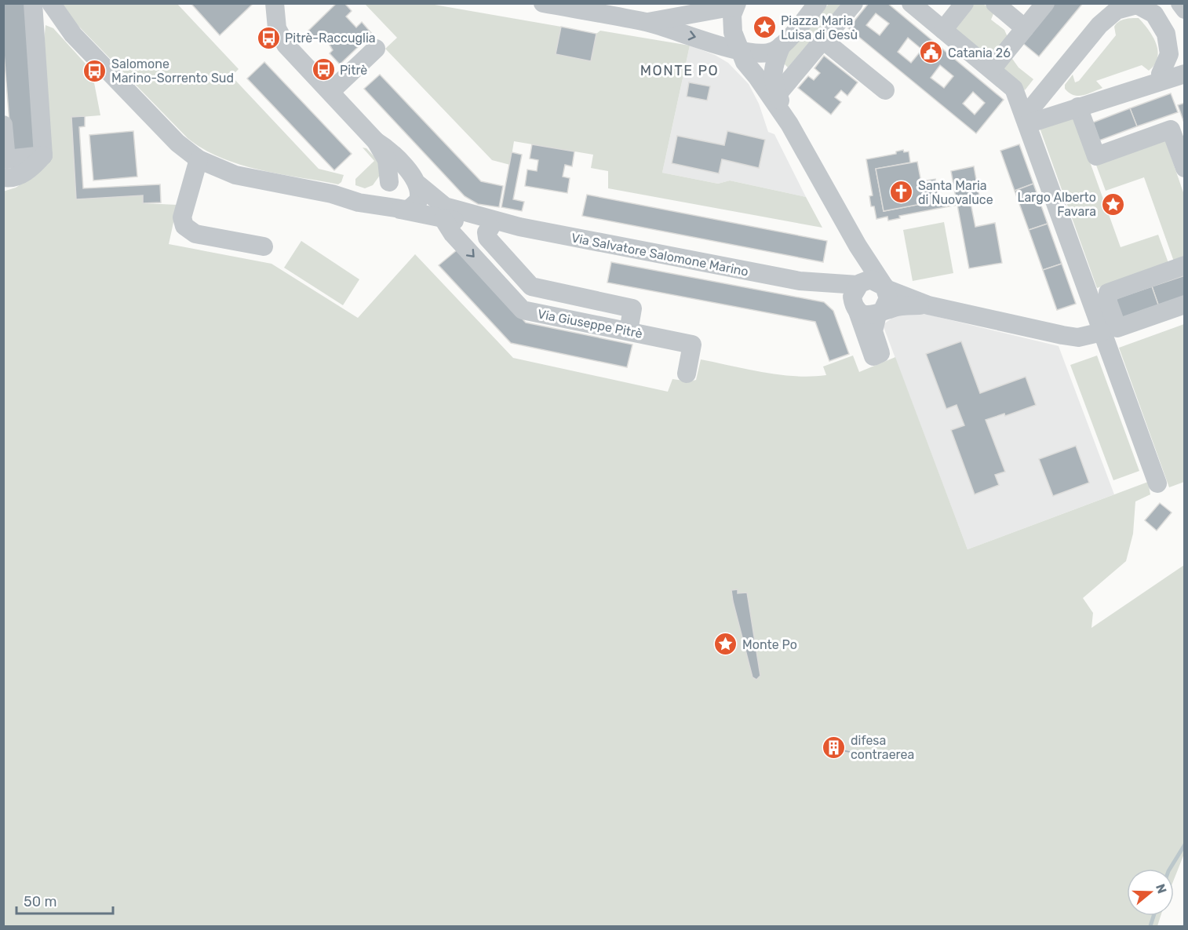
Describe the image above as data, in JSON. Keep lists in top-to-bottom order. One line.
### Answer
{"streets":{"street":["Via Salvatore Salomone Marino","Via Giuseppe Pitrè"]},"districts":["MONTE PO"],"places":{"place":["Piazza Maria Luisa di Gesù","Largo Alberto Favara","Monte Po"],"bus stop":["Pitrè-Raccuglia","Pitrè","Salomone Marino-Sorrento Sud"],"public building":["Catania 26"],"church":["Santa Maria di Nuovaluce"],"building":["difesa contraerea"]},"scale_bar":"50 m","north":"right"}
